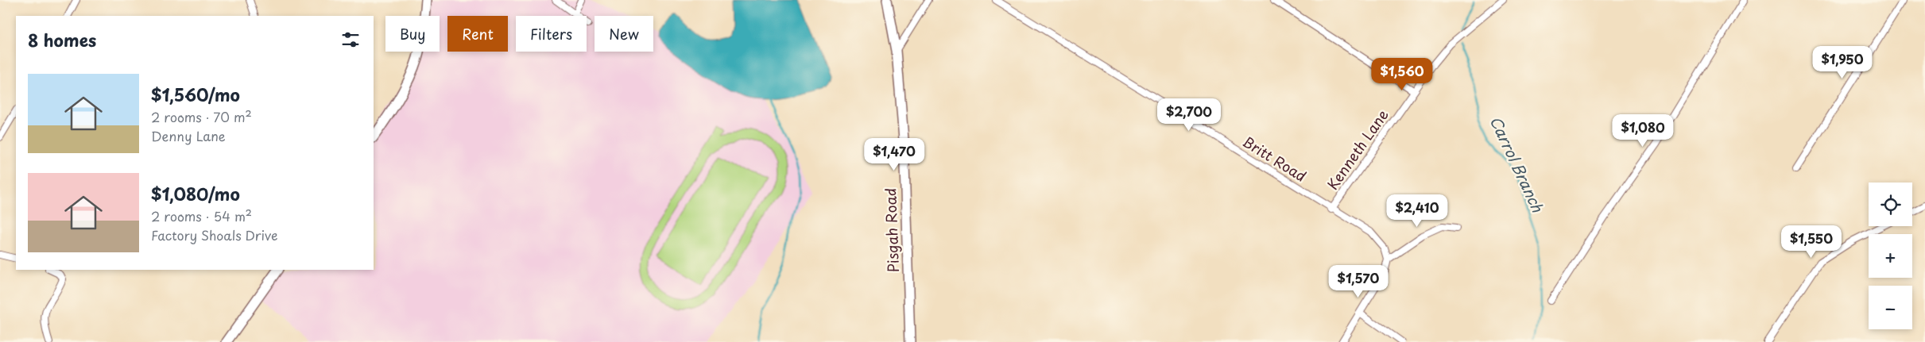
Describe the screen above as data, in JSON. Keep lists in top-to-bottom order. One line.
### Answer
{"streets":{"street":["Kenneth Lane","Britt Road","Pisgah Road"]},"crossings":[["Kenneth Lane","Britt Road"]],"water":["Carrol Branch"],"page":{"chip":["Buy","Rent","Filters","New"],"heading":"8 homes","price":["$1,950","$1,560","$2,700","$1,080","$1,470","$2,410","$1,550","$1,570"],"list":[{"name":"$1,560/mo","note":"2 rooms · 70 m² · Denny Lane"},{"name":"$1,080/mo","note":"2 rooms · 54 m² · Factory Shoals Drive"}],"map_buttons":["+","−"]}}
